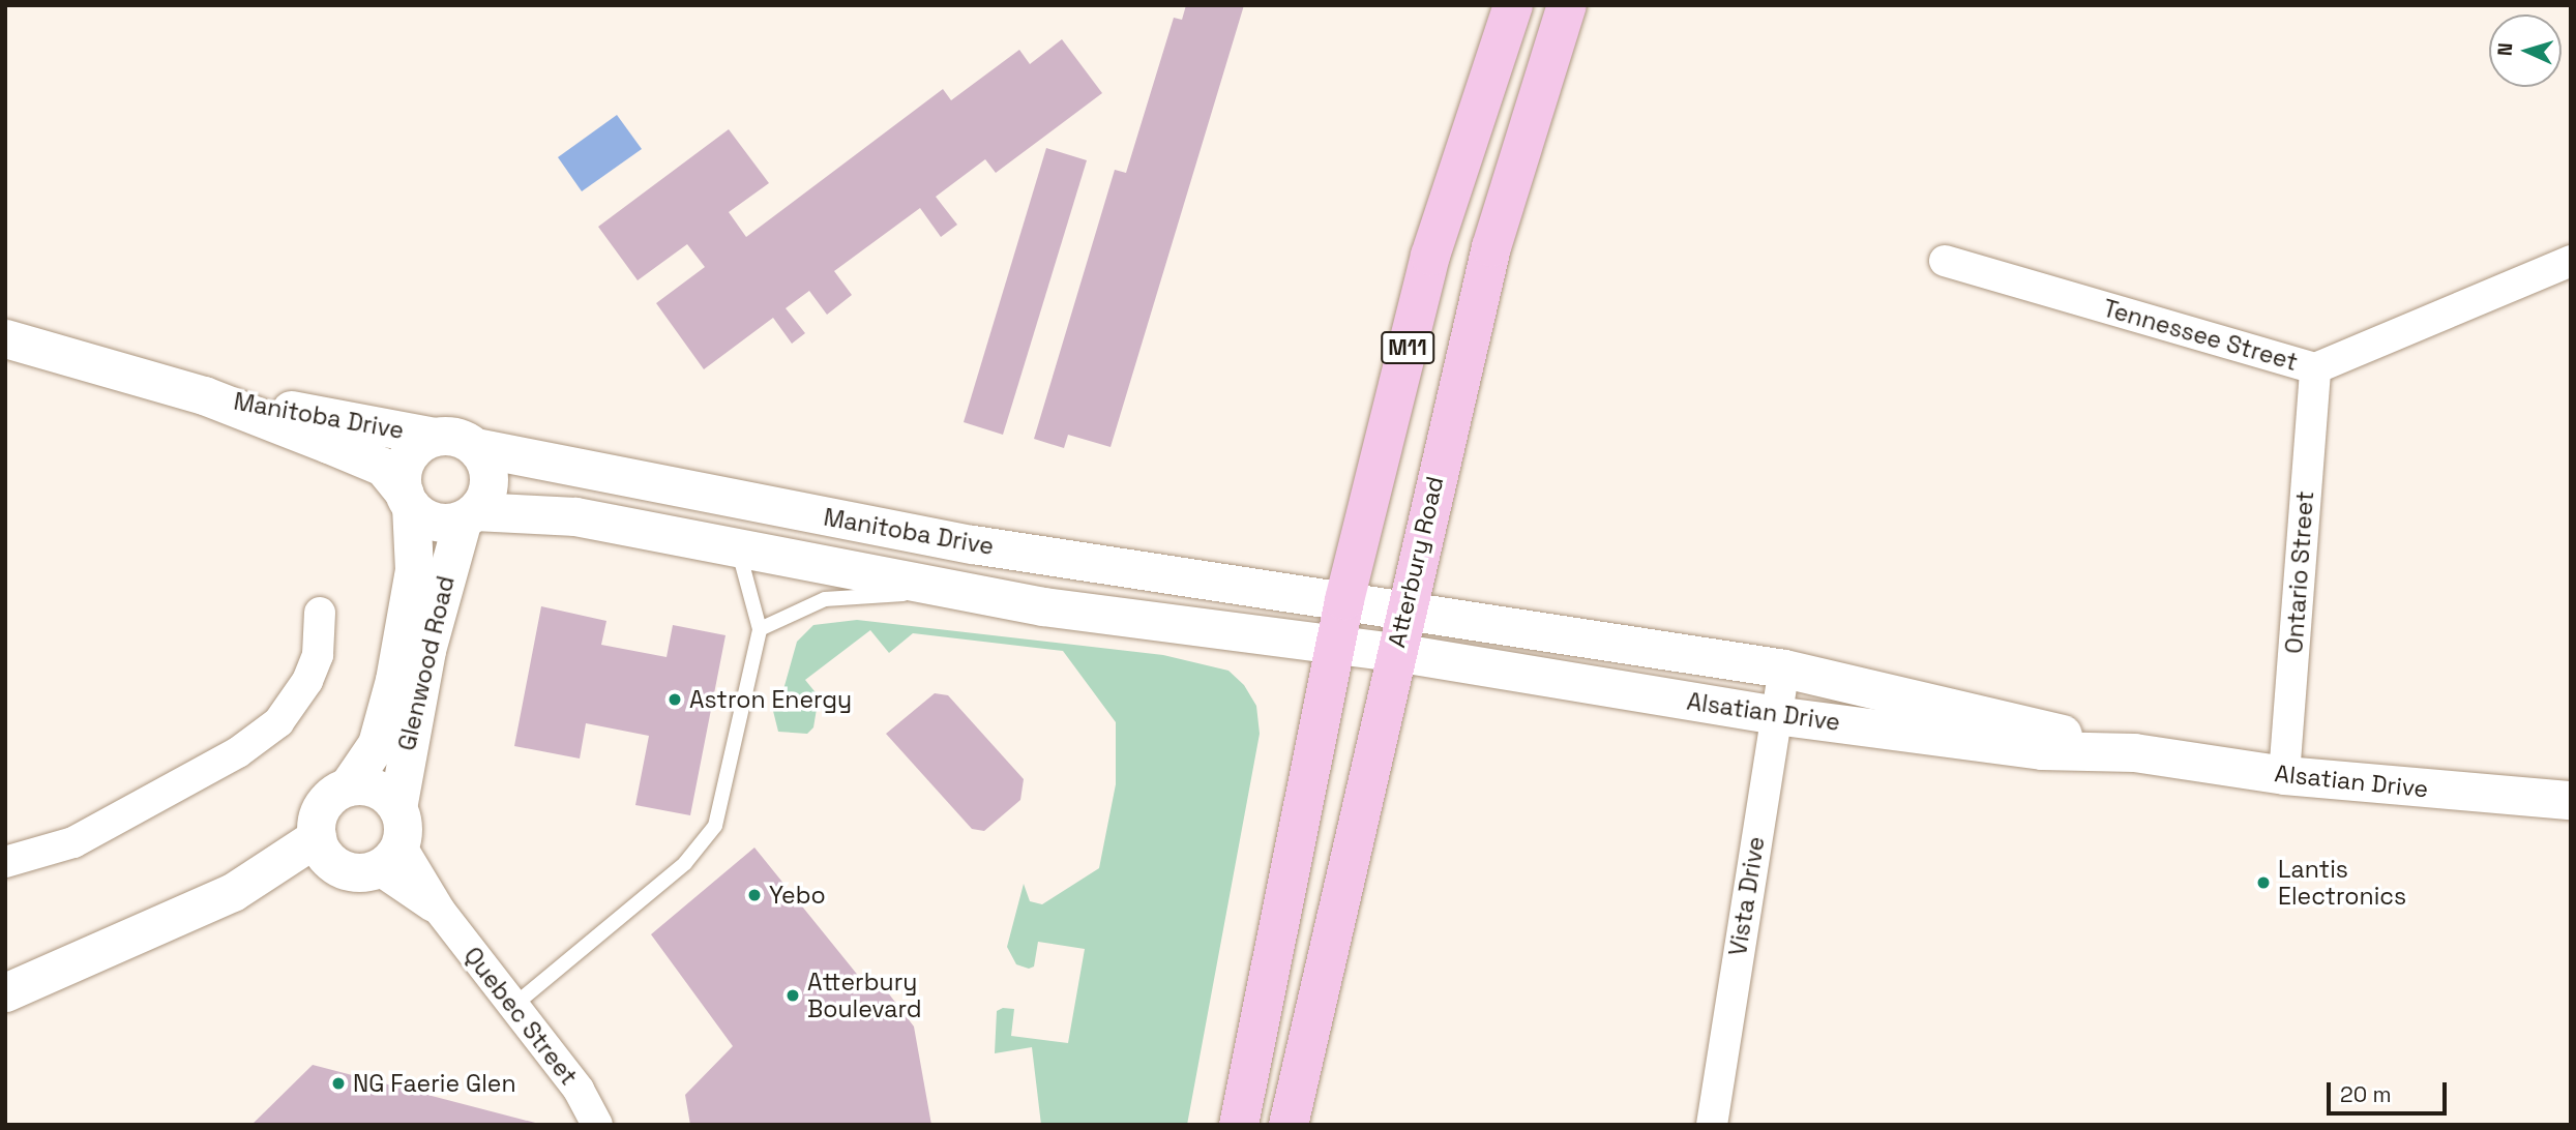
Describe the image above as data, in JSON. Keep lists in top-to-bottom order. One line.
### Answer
{"streets":{"main road":["M11","Atterbury Road"],"street":["Tennessee Street","Manitoba Drive","Ontario Street","Glenwood Road","Alsatian Drive","Vista Drive","Quebec Street"]},"crossings":[["Tennessee Street","Ontario Street"],["M11","Manitoba Drive"],["M11","Alsatian Drive"],["Manitoba Drive","Atterbury Road"],["Manitoba Drive","Glenwood Road"],["Manitoba Drive","Alsatian Drive"],["Atterbury Road","Alsatian Drive"],["Ontario Street","Alsatian Drive"],["Glenwood Road","Quebec Street"],["Alsatian Drive","Vista Drive"]],"places":["Astron Energy","Lantis Electronics","Yebo","Atterbury Boulevard","NG Faerie Glen"],"scale_bar":"20 m","north":"left"}
